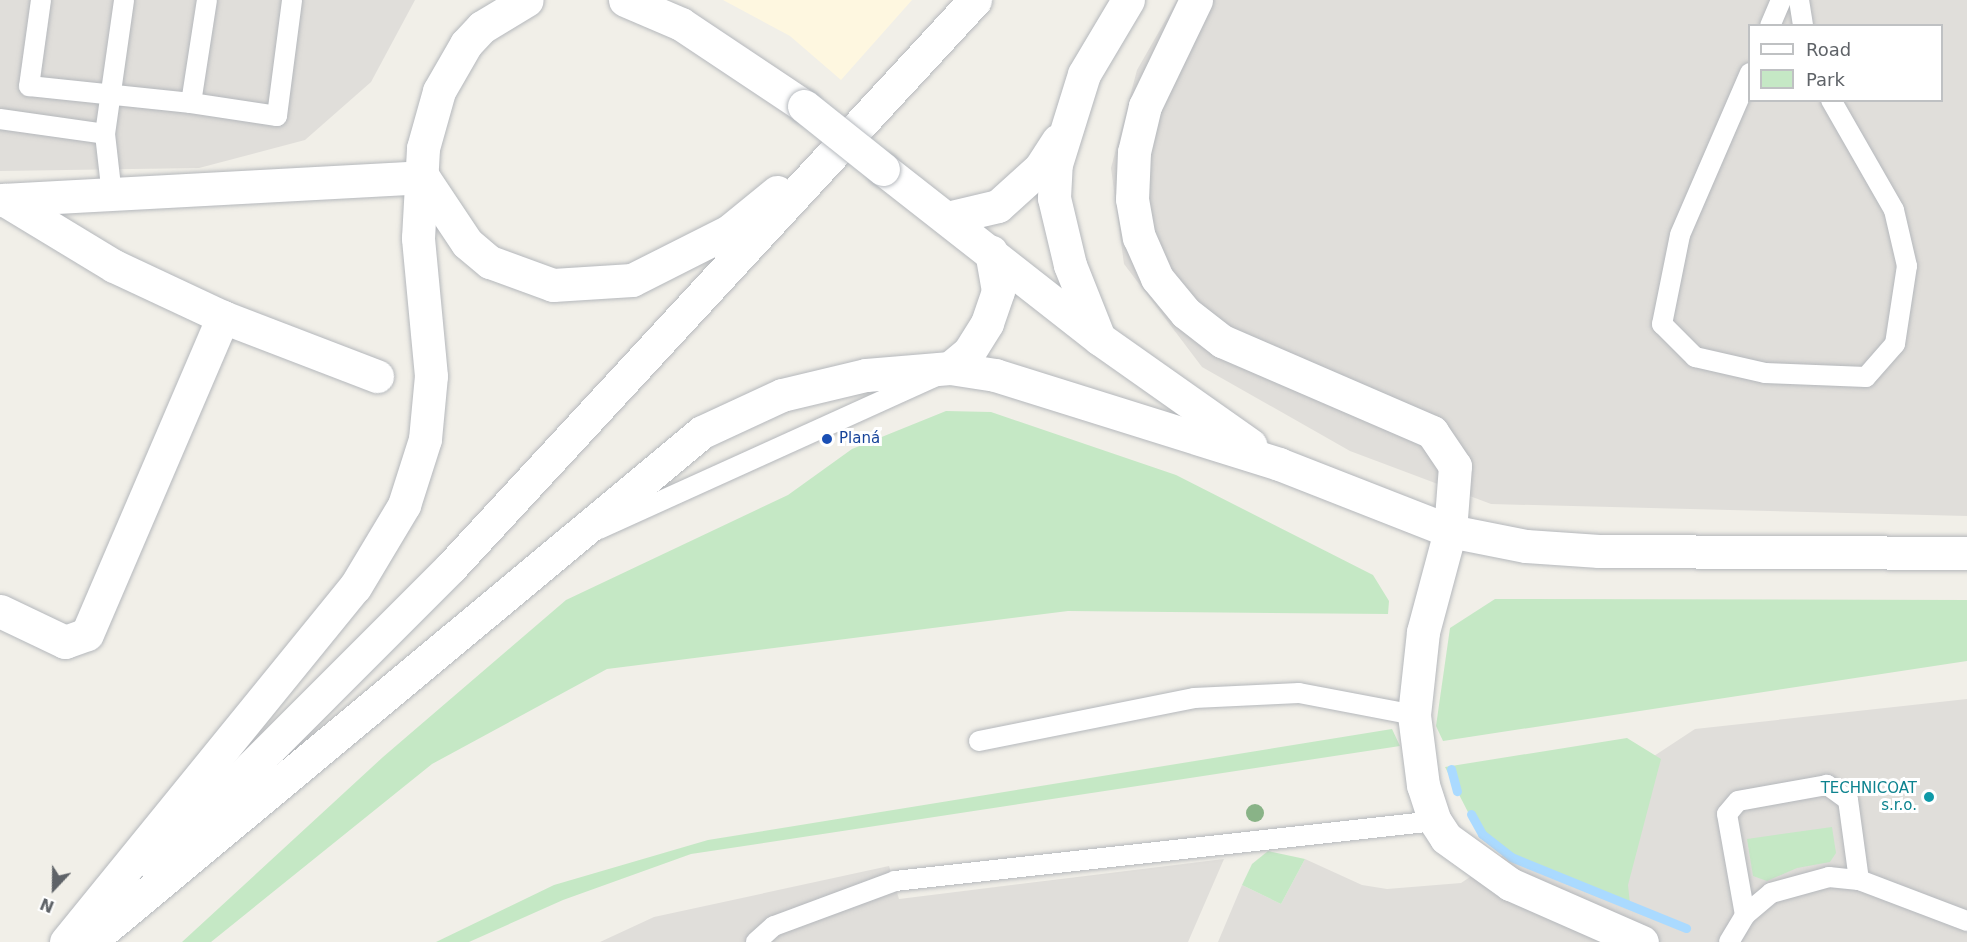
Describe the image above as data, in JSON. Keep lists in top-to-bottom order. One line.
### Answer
{"places":["Planá","TECHNICOAT s.r.o."],"legend":["Road","Park"],"north":"bottom"}
